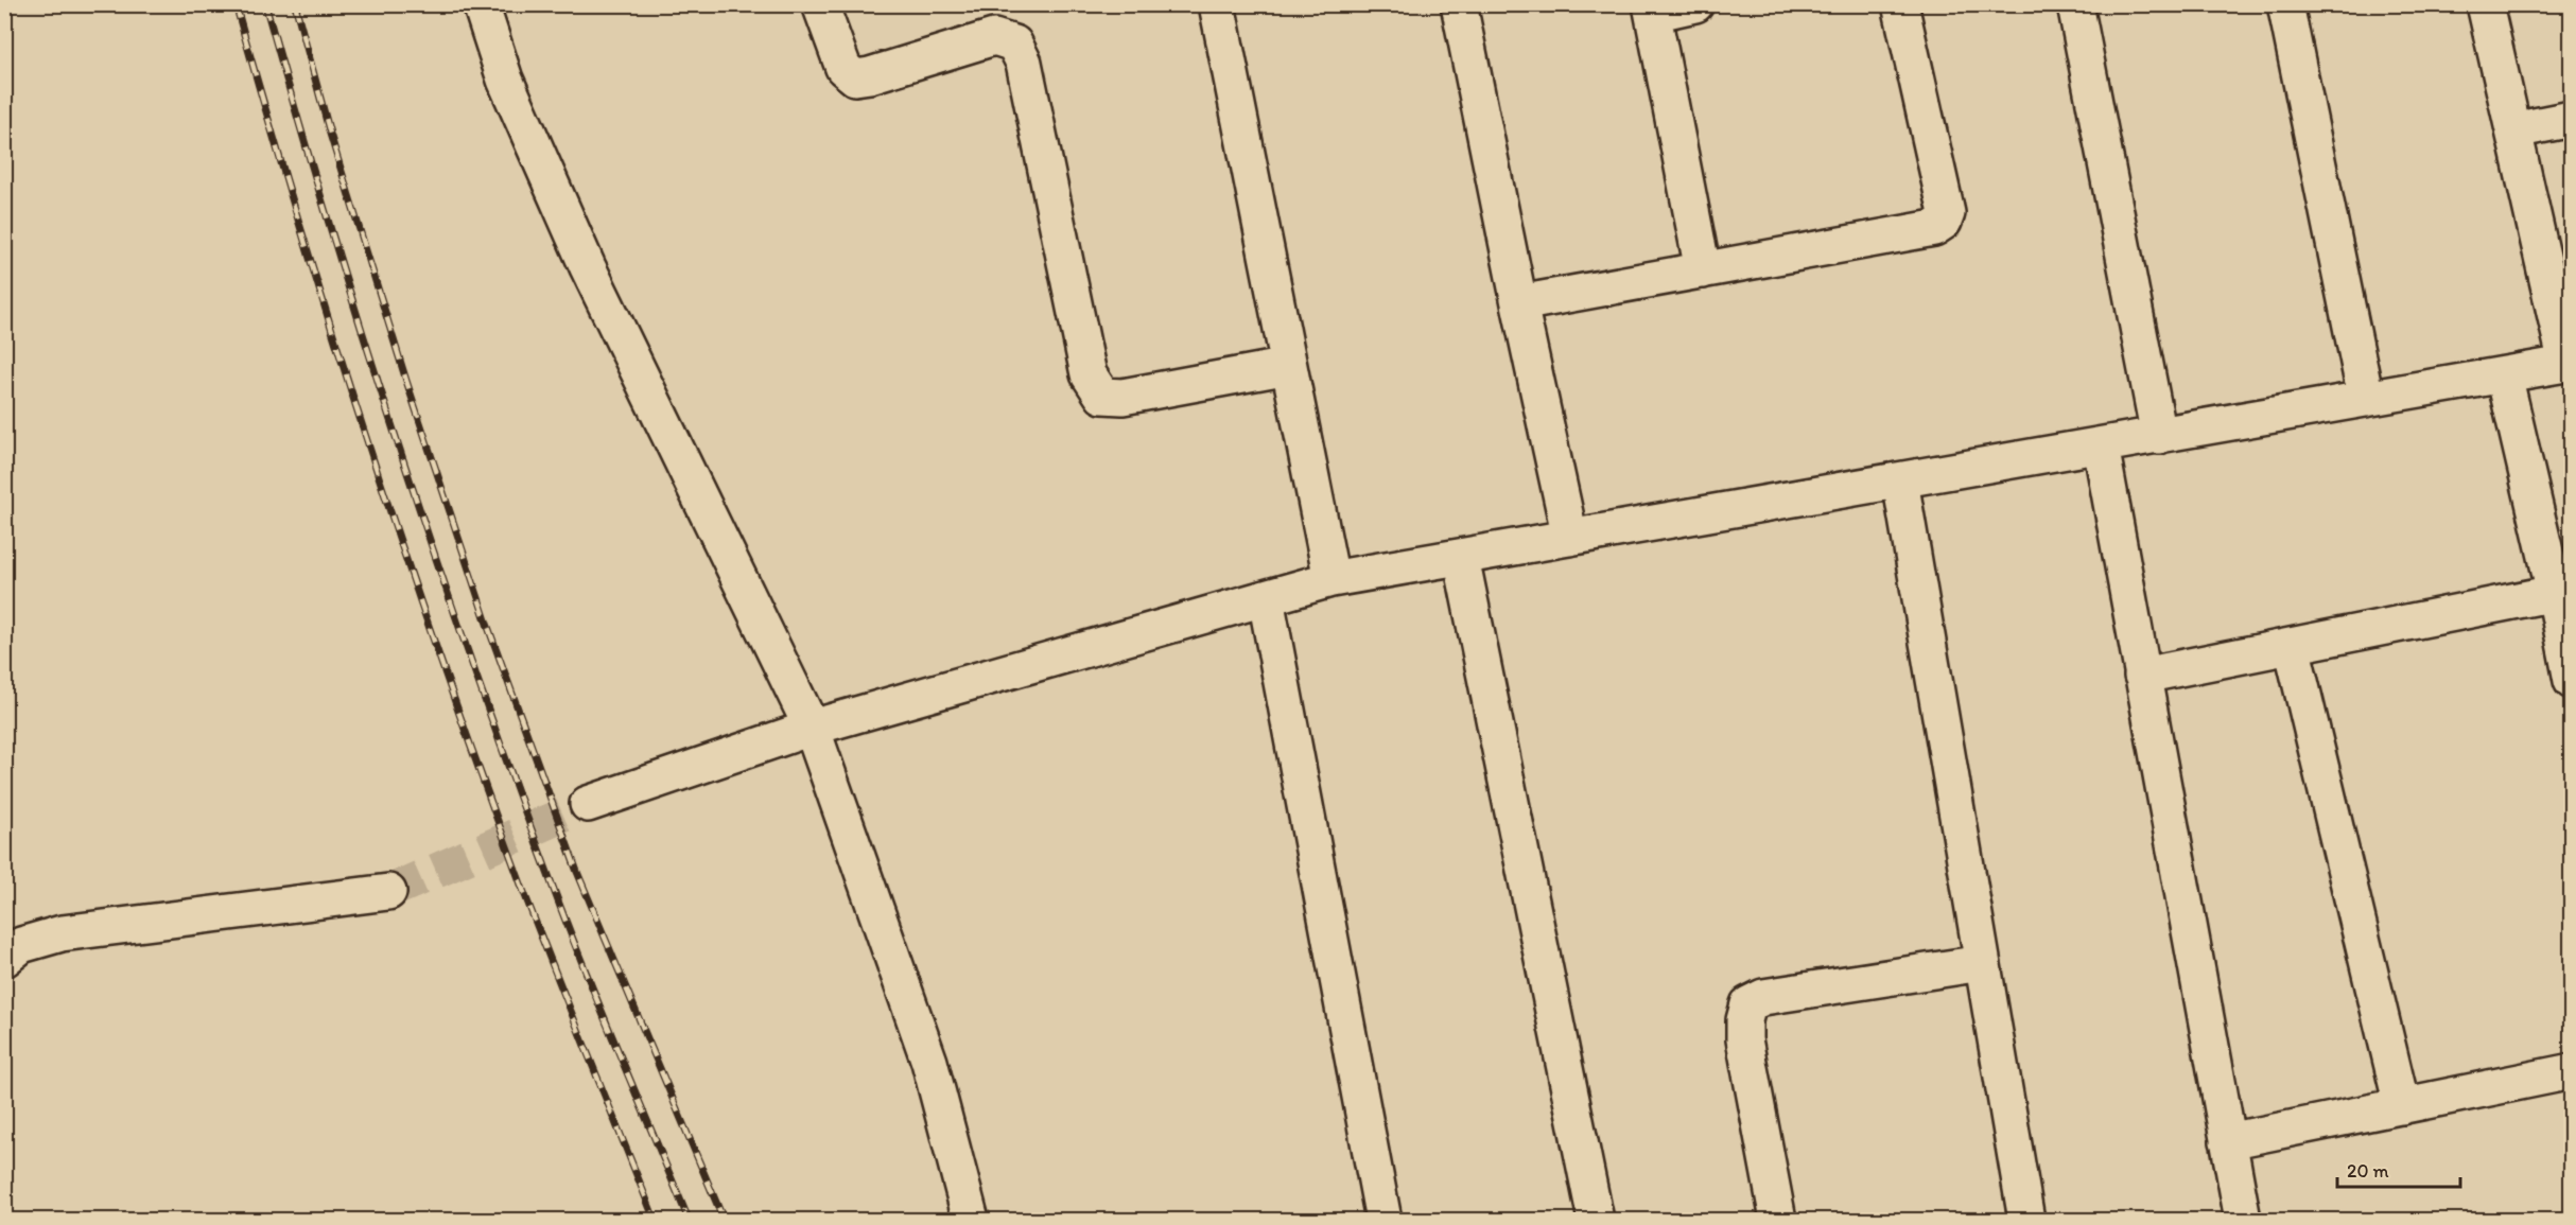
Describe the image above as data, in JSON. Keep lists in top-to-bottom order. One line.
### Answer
{"scale_bar":"20 m"}
